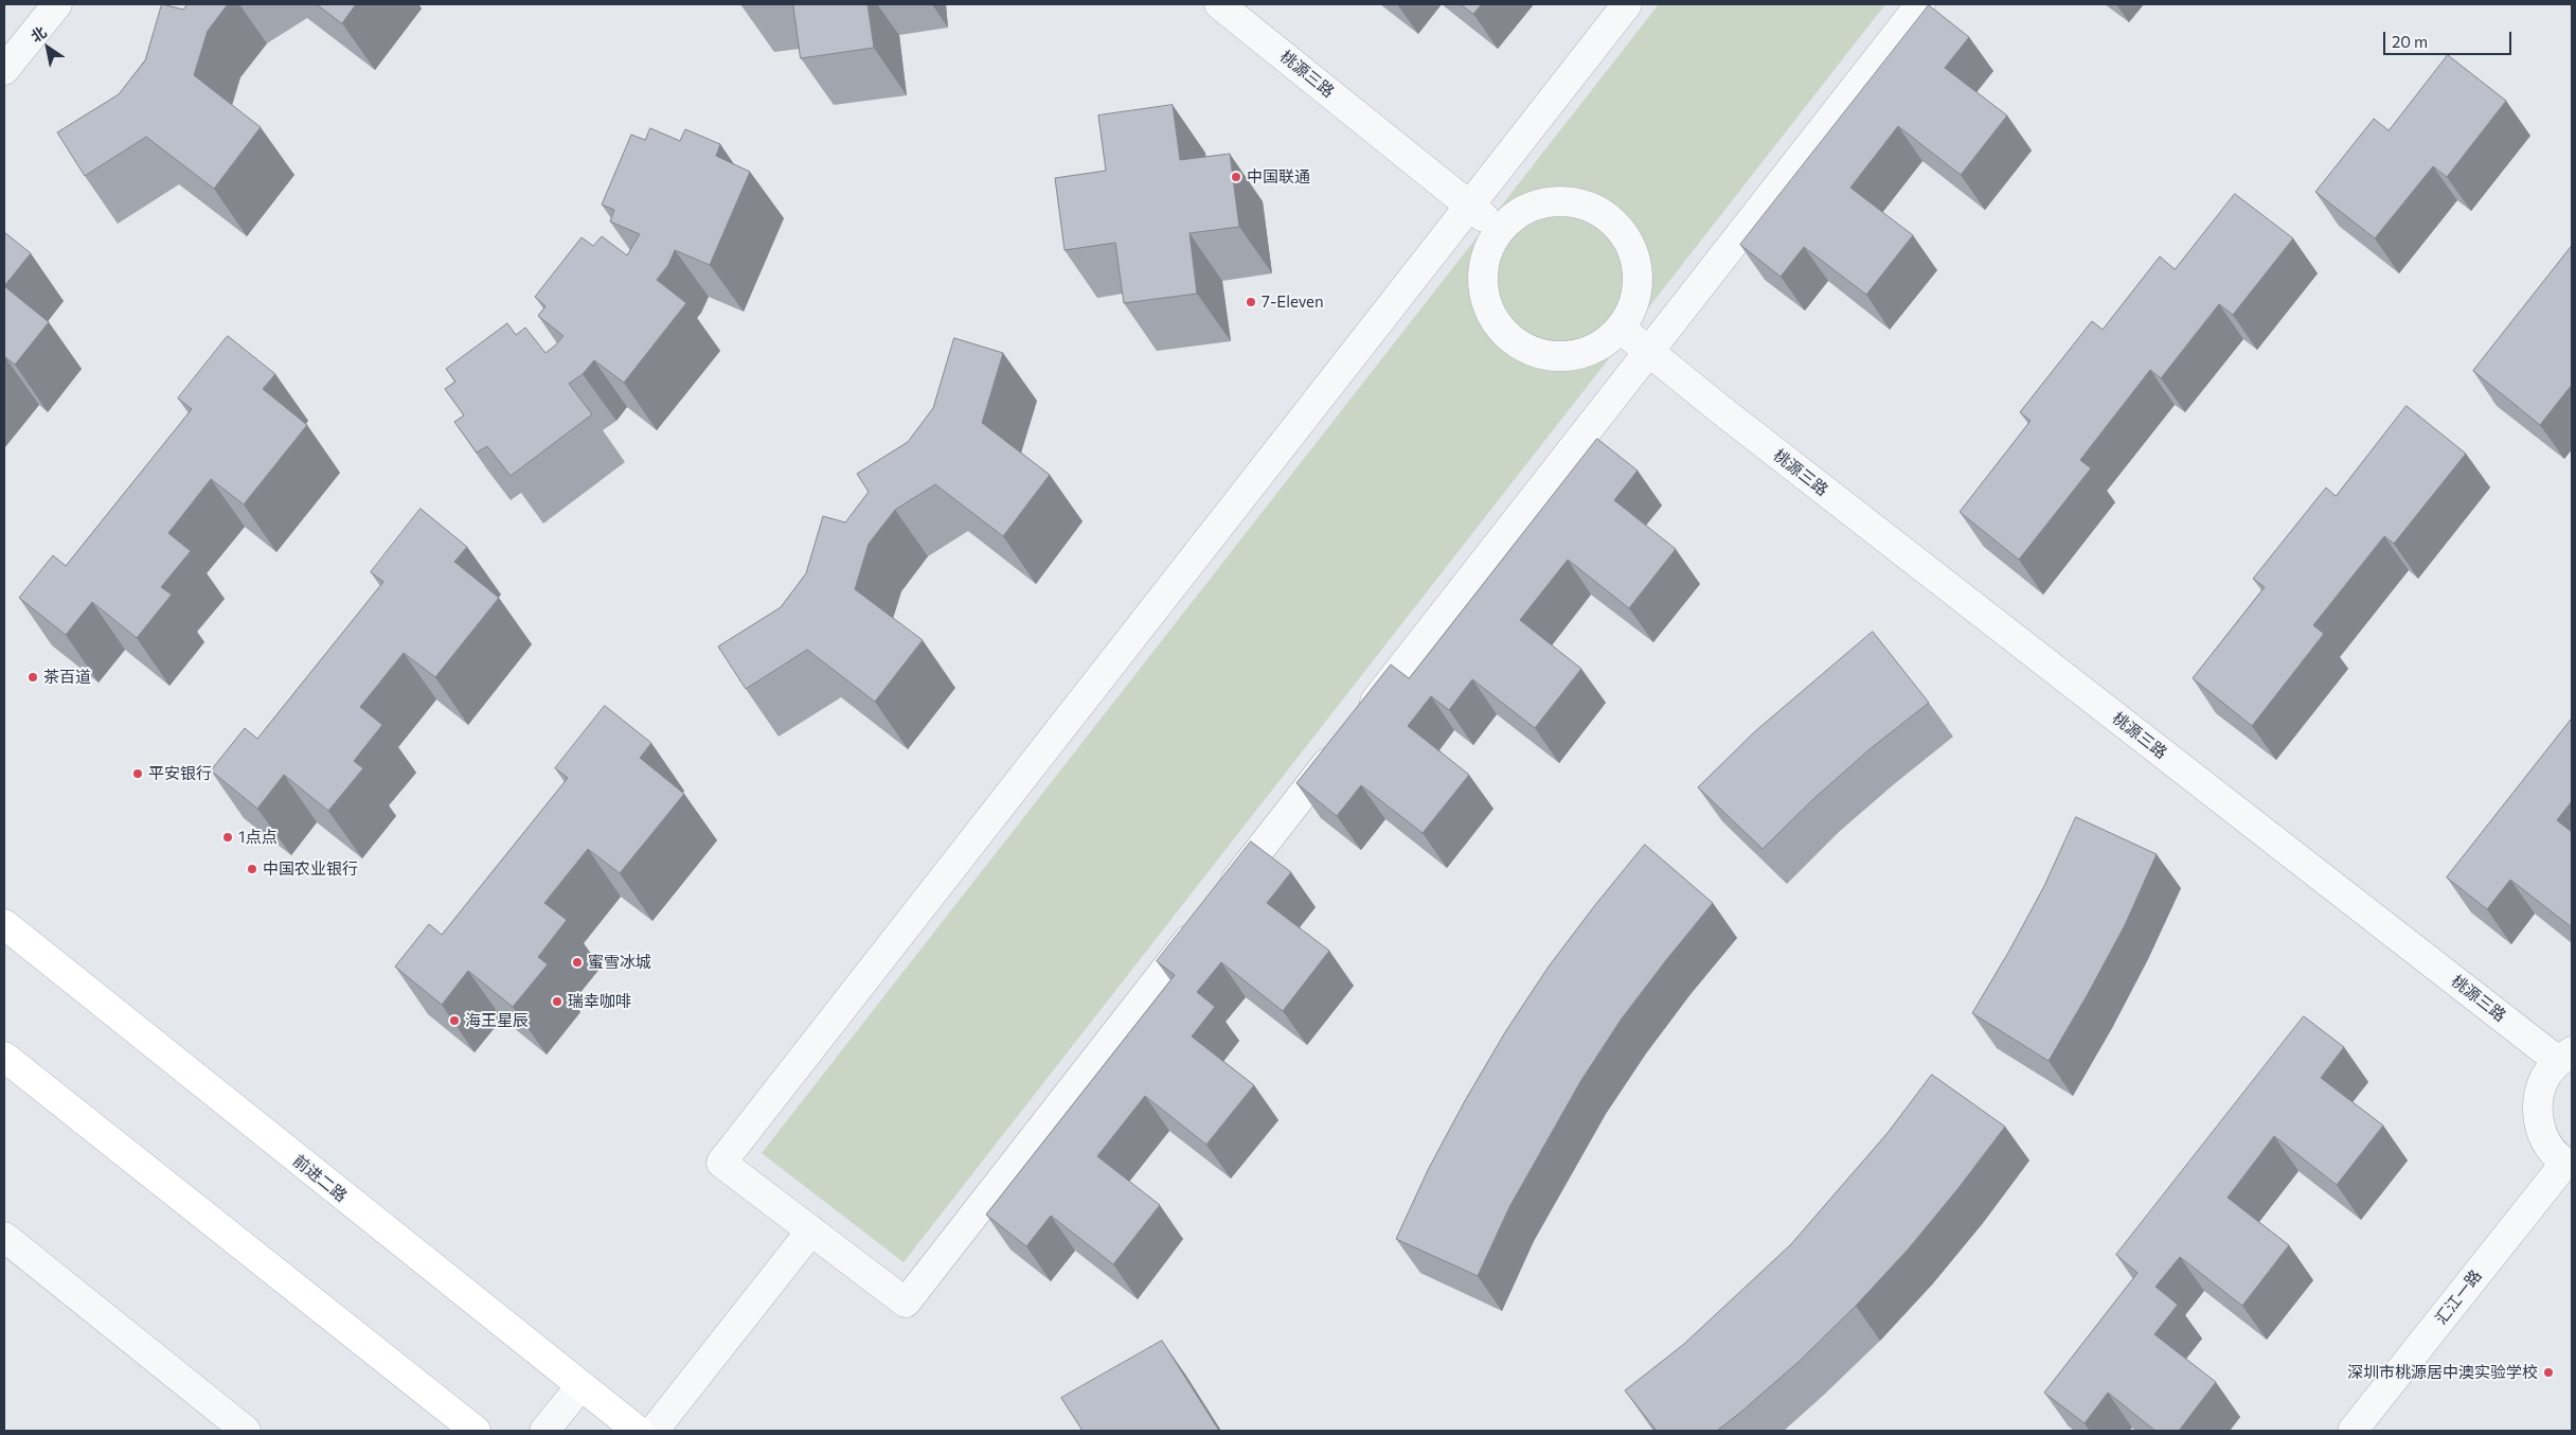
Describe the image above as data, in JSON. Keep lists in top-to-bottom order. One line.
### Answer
{"streets":{"main road":["前进二路"],"street":["桃源三路","汇江一路"]},"places":["中国联通","7-Eleven","茶百道","平安银行","1点点","中国农业银行","蜜雪冰城","瑞幸咖啡","海王星辰","深圳市桃源居中澳实验学校"],"scale_bar":"20 m","north":"top left"}
